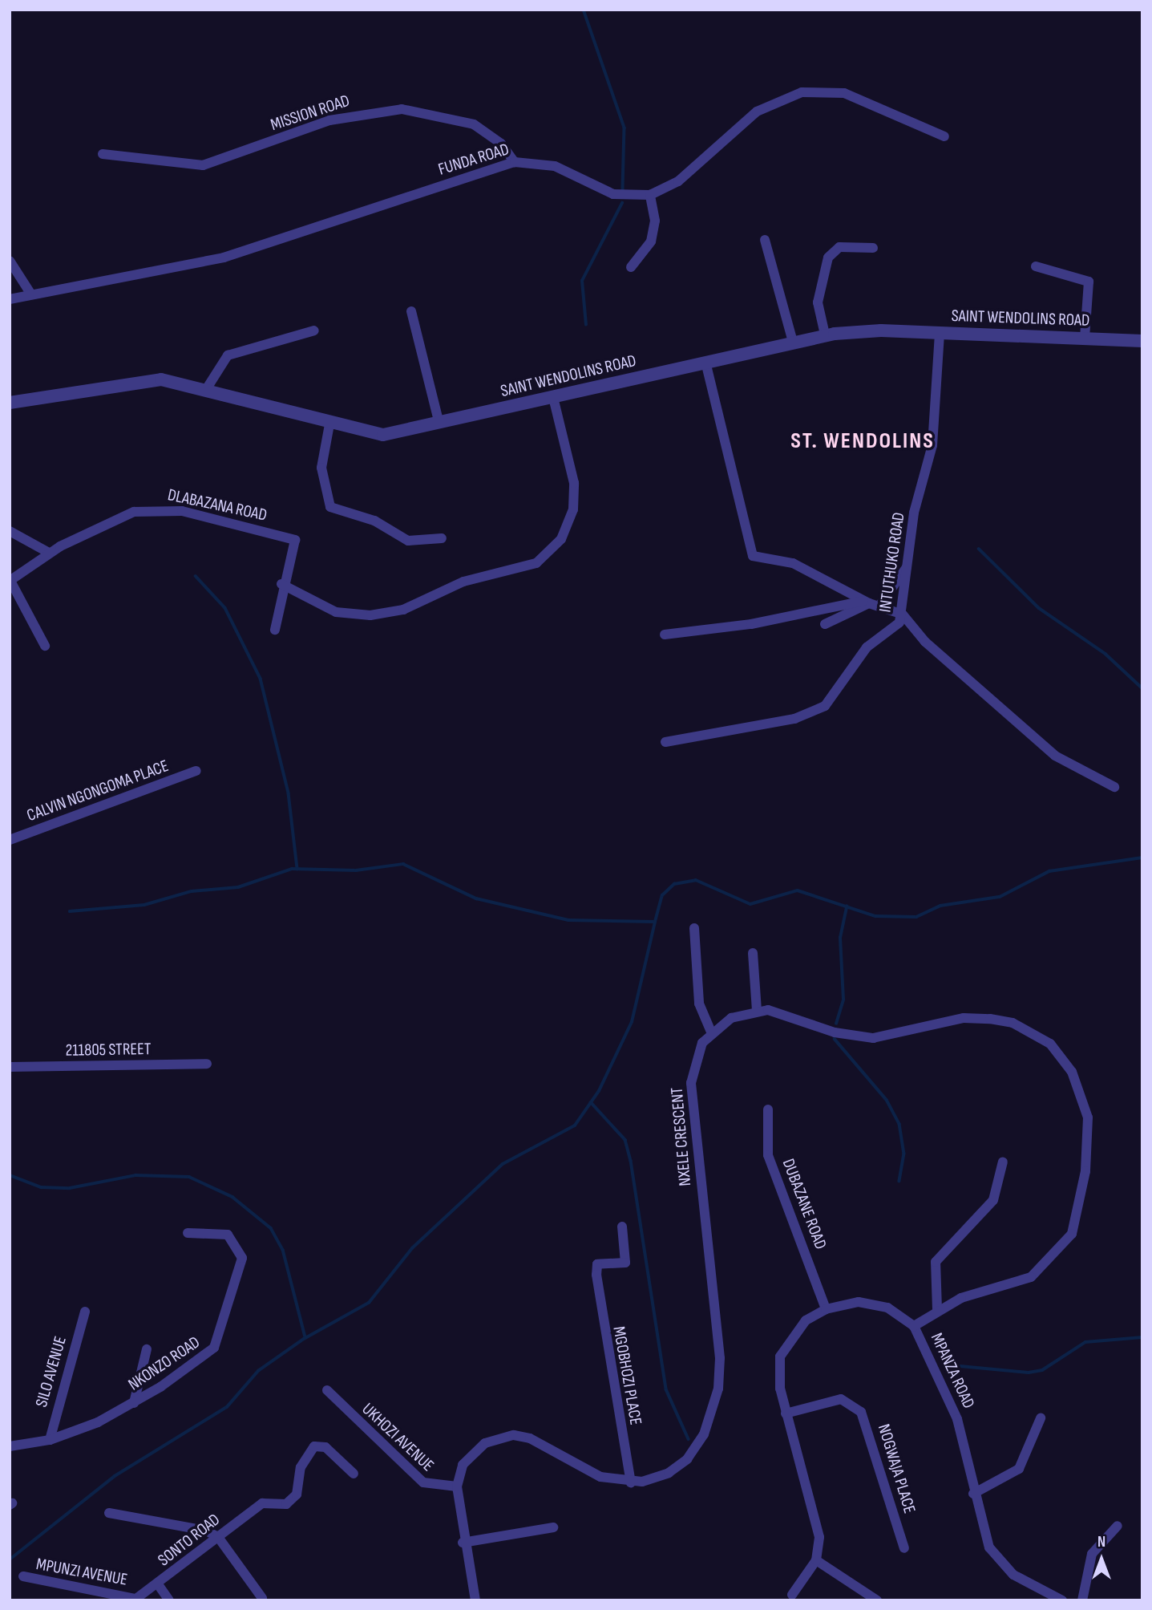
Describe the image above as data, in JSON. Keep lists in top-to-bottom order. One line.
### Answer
{"streets":{"street":["MISSION ROAD","FUNDA ROAD","SAINT WENDOLINS ROAD","DLABAZANA ROAD","INTUTHUKO ROAD","CALVIN NGONGOMA PLACE","211805 STREET","NXELE CRESCENT","DUBAZANE ROAD","NKONZO ROAD","MPANZA ROAD","SILO AVENUE","MGOBHOZI PLACE","UKHOZI AVENUE","NOGWAJA PLACE","SONTO ROAD","MPUNZI AVENUE"]},"crossings":[["MISSION ROAD","FUNDA ROAD"],["SAINT WENDOLINS ROAD","INTUTHUKO ROAD"],["NXELE CRESCENT","MGOBHOZI PLACE"],["NXELE CRESCENT","UKHOZI AVENUE"],["DUBAZANE ROAD","MPANZA ROAD"],["NKONZO ROAD","SILO AVENUE"],["MPANZA ROAD","NOGWAJA PLACE"],["SONTO ROAD","MPUNZI AVENUE"]],"districts":["ST. WENDOLINS"],"north":"top"}
